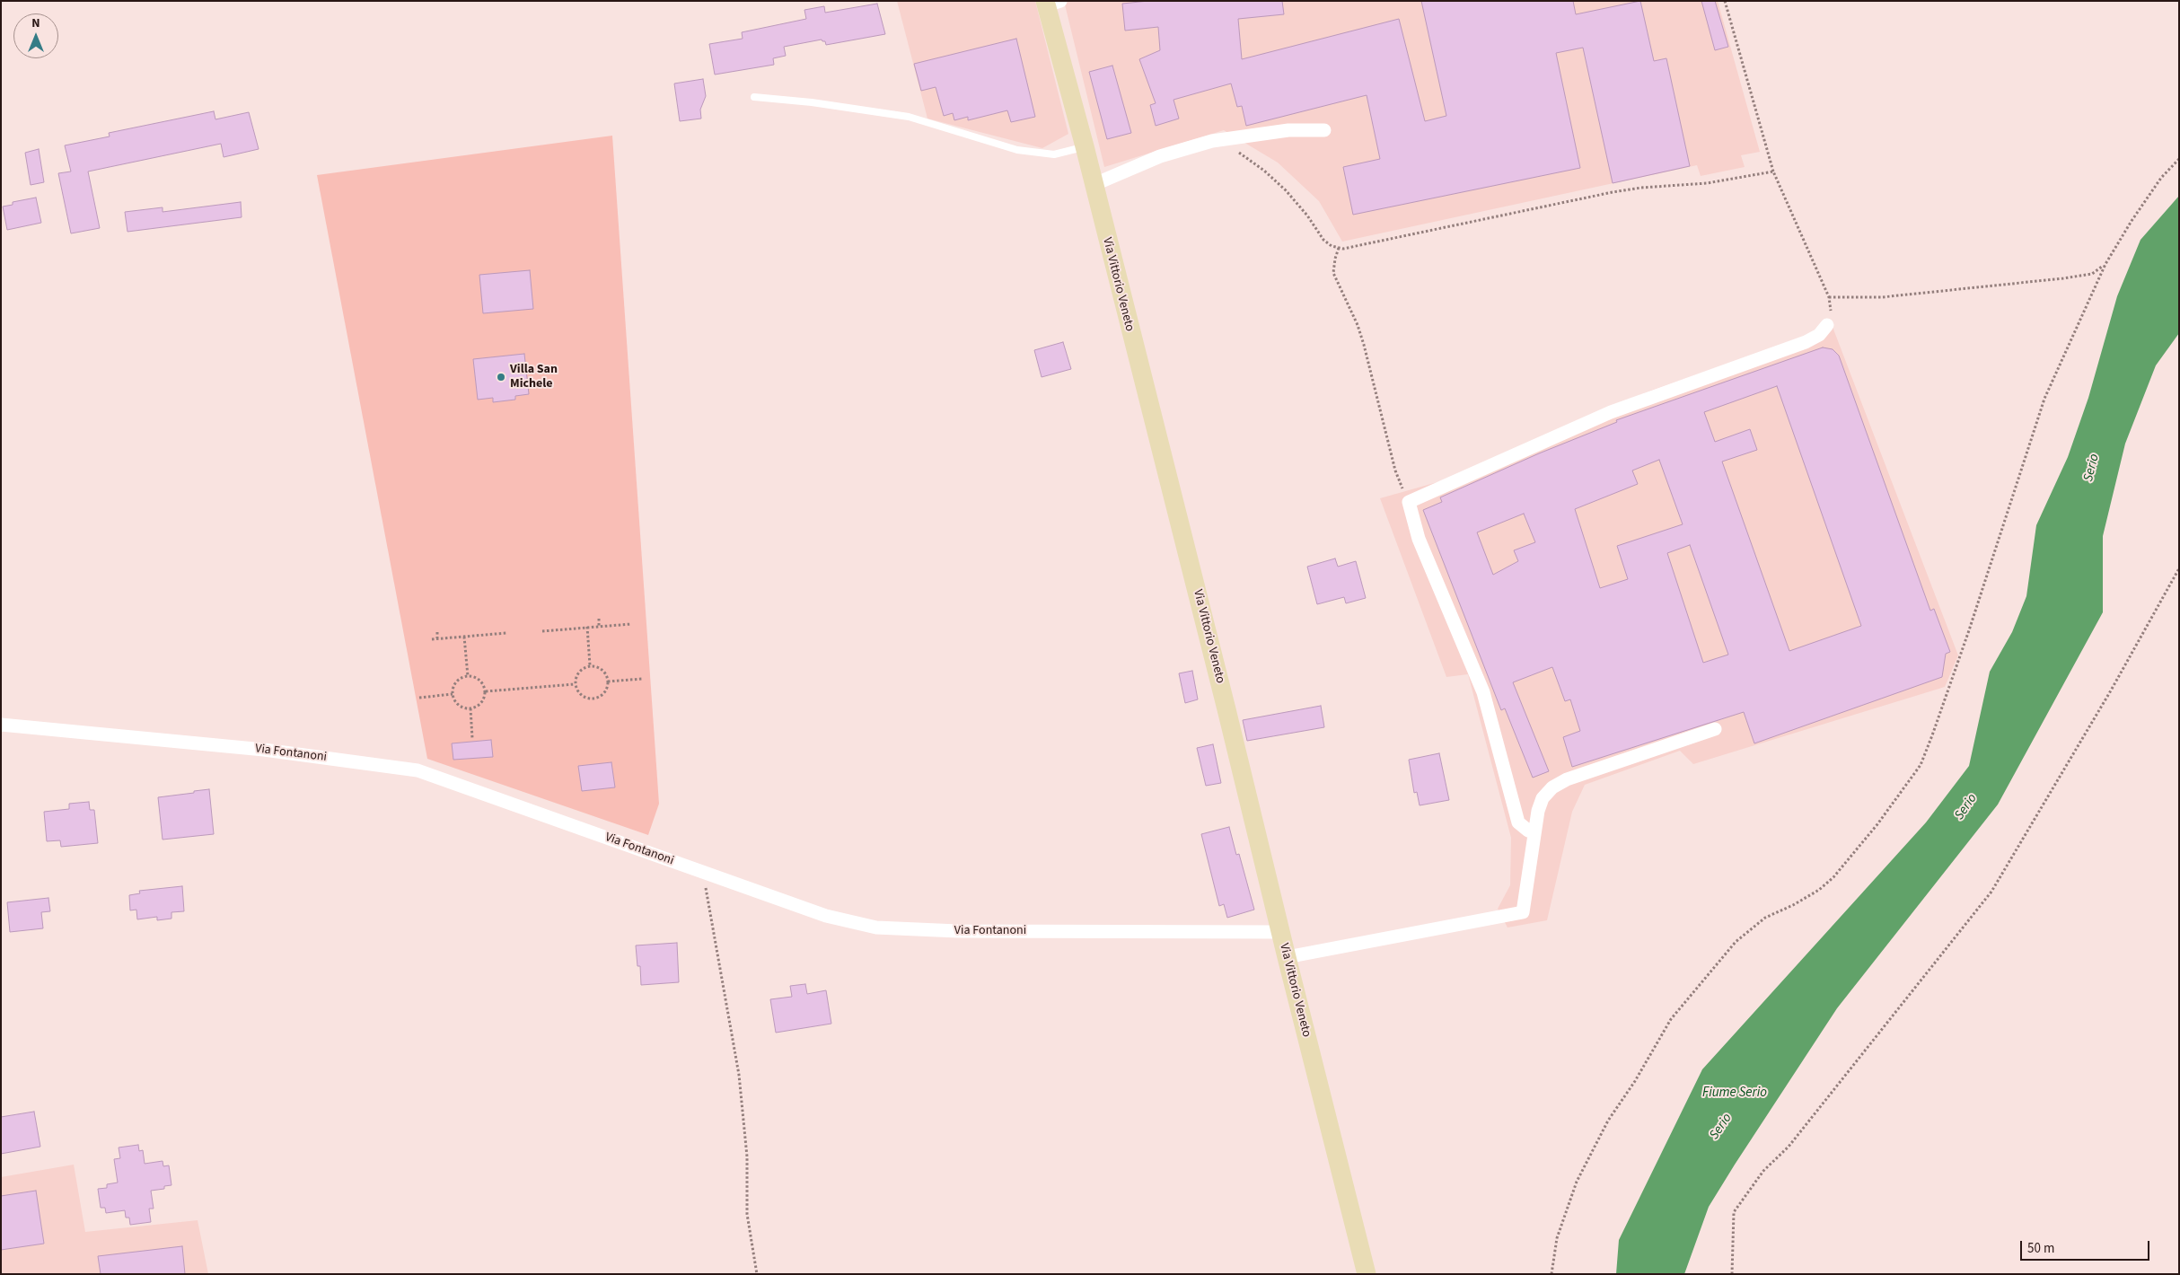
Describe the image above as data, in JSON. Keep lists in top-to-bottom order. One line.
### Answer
{"streets":{"main road":["Via Vittorio Veneto"],"street":["Via Fontanoni"]},"crossings":[["Via Vittorio Veneto","Via Fontanoni"]],"water":["Serio","Fiume Serio"],"places":["Villa San Michele"],"scale_bar":"50 m","north":"top"}
